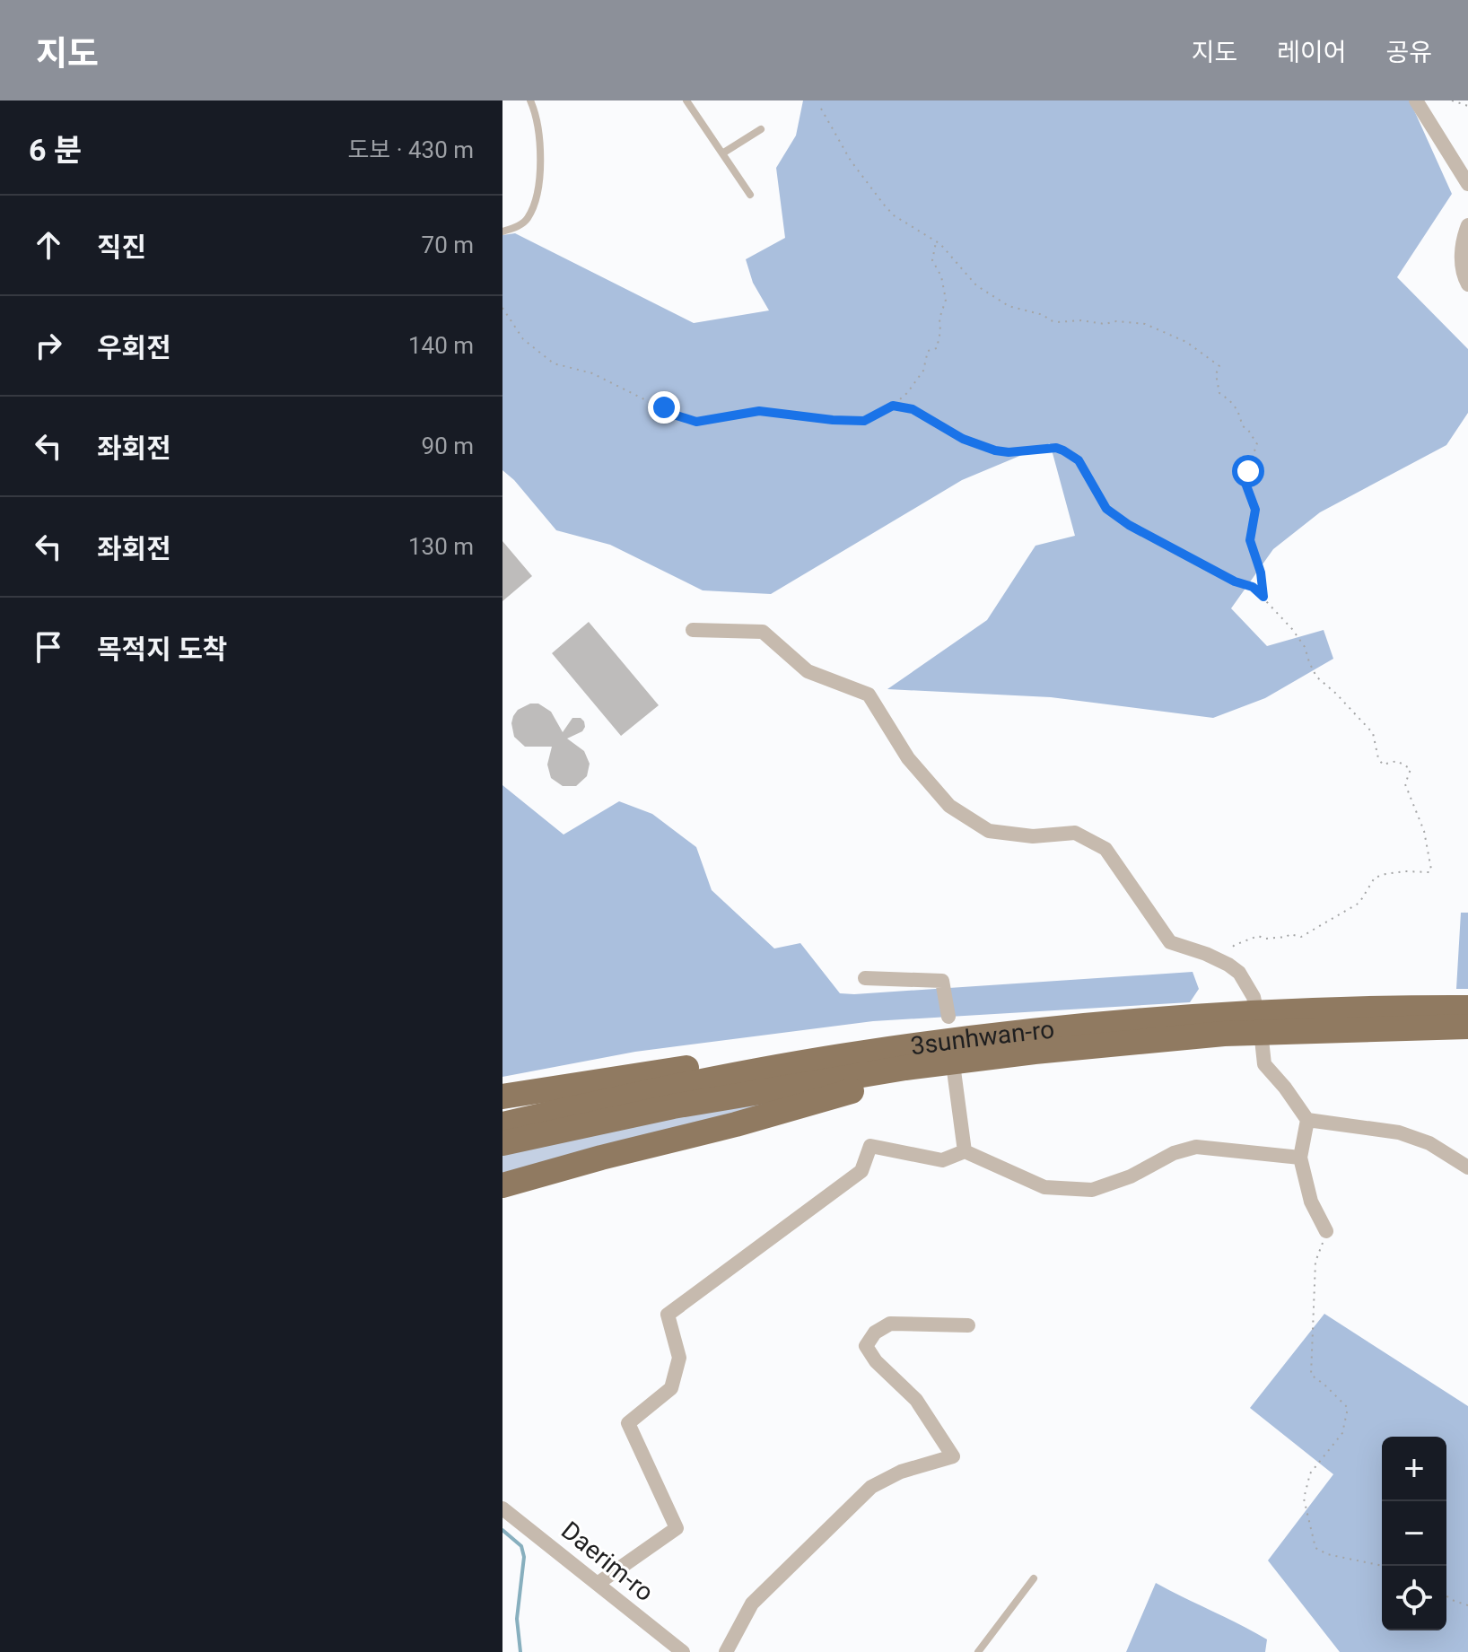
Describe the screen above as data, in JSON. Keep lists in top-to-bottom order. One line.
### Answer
{"streets":{"highway":["3sunhwan-ro"],"street":["Daerim-ro"]},"page":{"header":"지도","nav":["지도","레이어","공유"],"heading":["6 분","도보 · 430 m"],"list":[["직진","70 m"],["우회전","140 m"],["좌회전","90 m"],["좌회전","130 m"],"목적지 도착"],"map_buttons":["+","−"]}}
